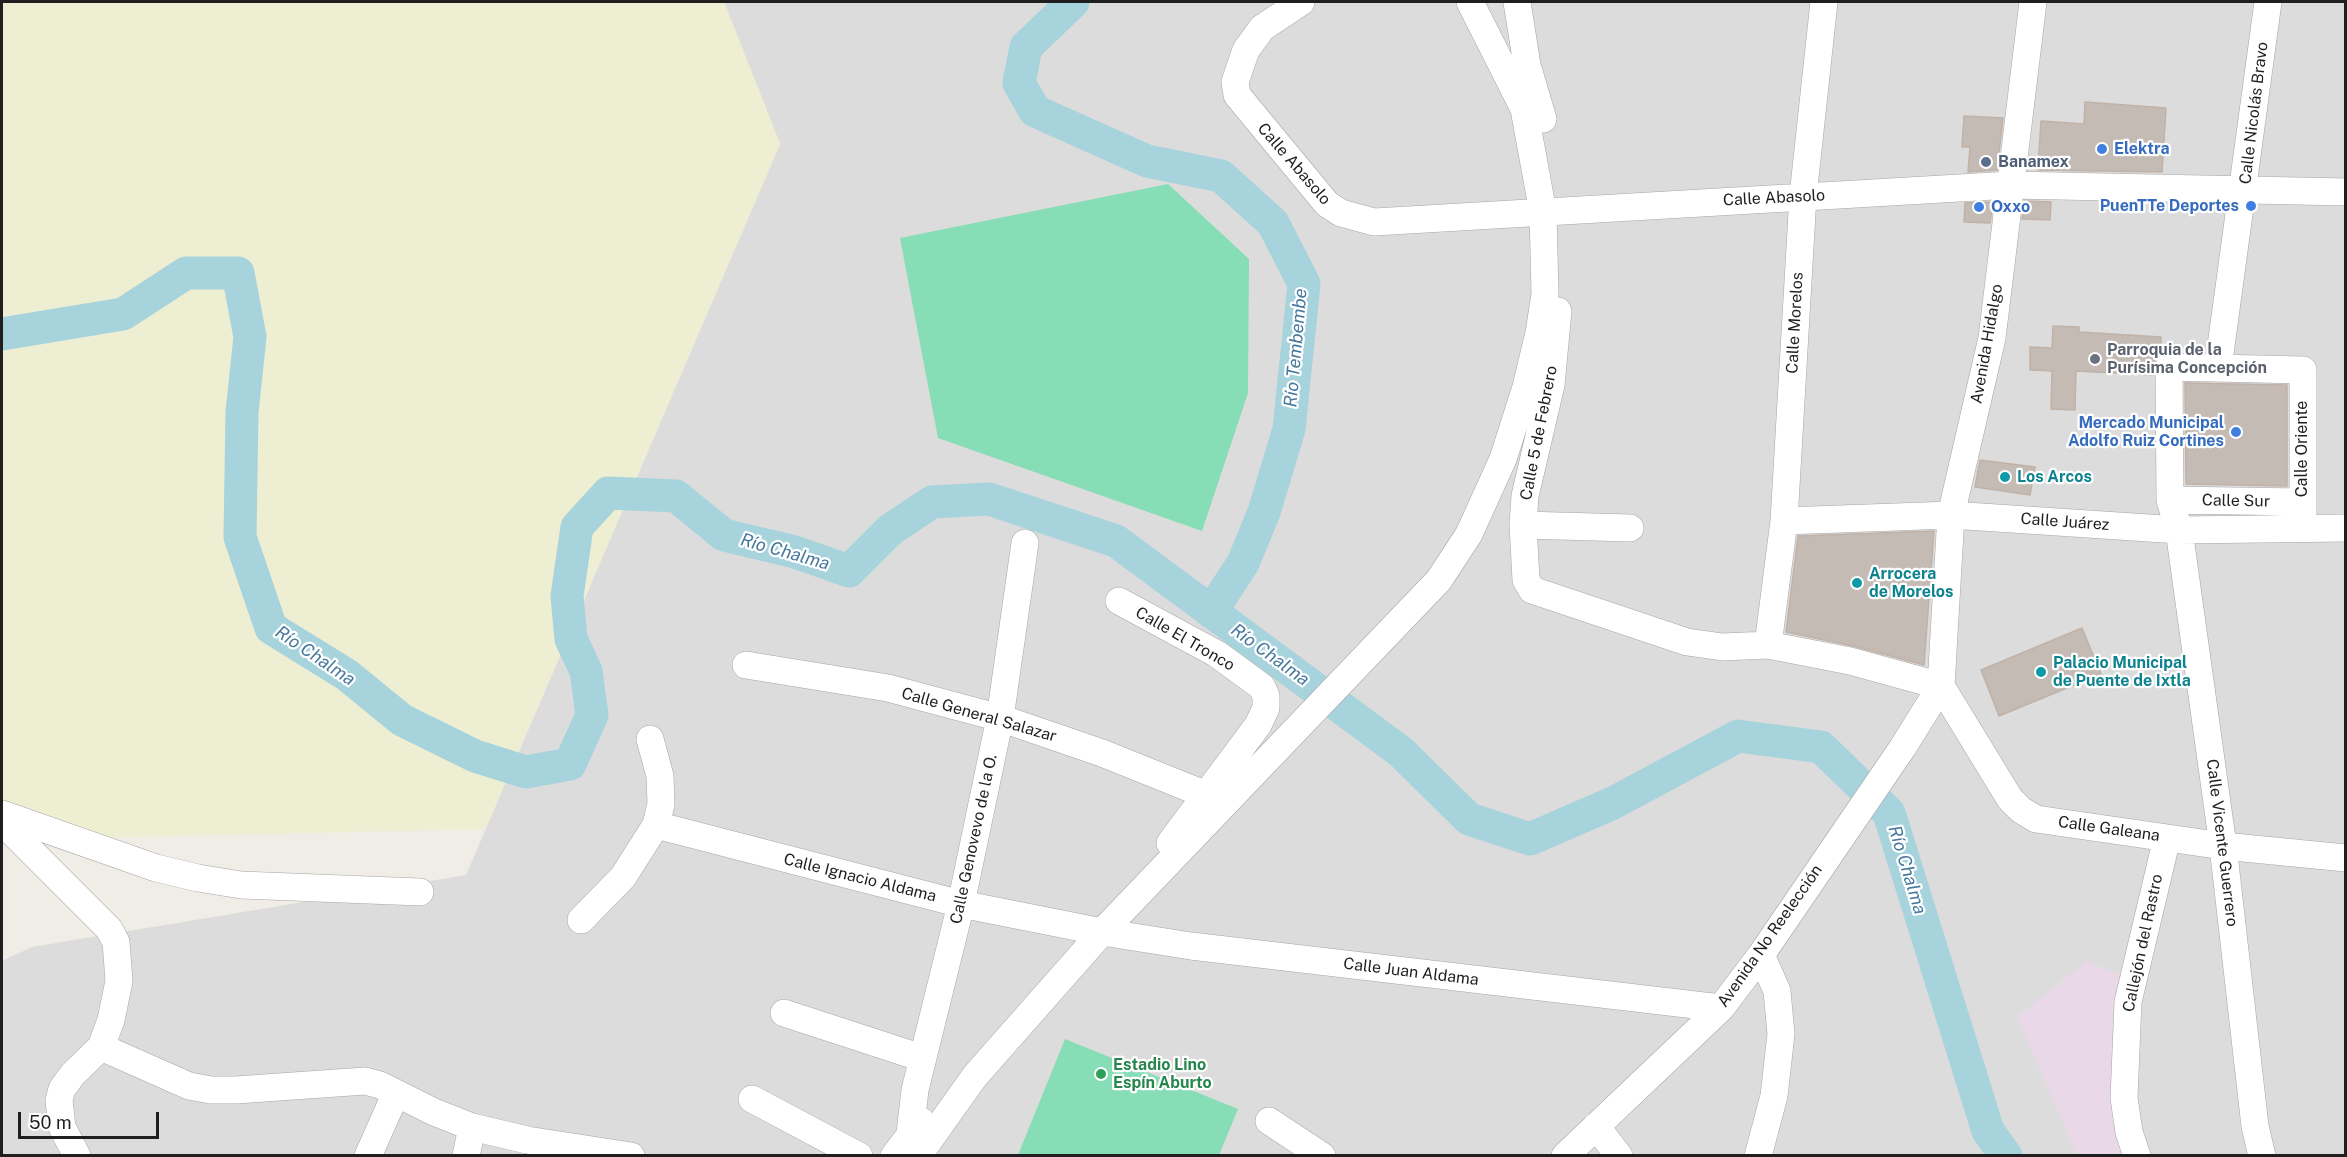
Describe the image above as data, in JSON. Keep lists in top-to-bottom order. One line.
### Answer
{"streets":{"street":["Calle Nicolás Bravo","Calle Abasolo","Calle Morelos","Avenida Hidalgo","Calle 5 de Febrero","Calle Oriente","Calle Sur","Calle Juárez","Calle El Tronco","Calle General Salazar","Calle Galeana","Calle Genovevo de la O.","Calle Vicente Guerrero","Calle Ignacio Aldama","Avenida No Reelección","Callejón del Rastro","Calle Juan Aldama"]},"crossings":[["Calle Nicolás Bravo","Calle Abasolo"],["Calle Nicolás Bravo","Calle Oriente"],["Calle Nicolás Bravo","Calle Vicente Guerrero"],["Calle Abasolo","Calle Morelos"],["Calle Abasolo","Avenida Hidalgo"],["Calle Abasolo","Calle 5 de Febrero"],["Calle Morelos","Calle 5 de Febrero"],["Calle Morelos","Calle Juárez"],["Avenida Hidalgo","Calle 5 de Febrero"],["Avenida Hidalgo","Calle Juárez"],["Avenida Hidalgo","Calle Galeana"],["Avenida Hidalgo","Avenida No Reelección"],["Calle 5 de Febrero","Calle Galeana"],["Calle 5 de Febrero","Avenida No Reelección"],["Calle Oriente","Calle Sur"],["Calle Oriente","Calle Juárez"],["Calle Oriente","Calle Vicente Guerrero"],["Calle Sur","Calle Juárez"],["Calle Sur","Calle Vicente Guerrero"],["Calle Juárez","Calle Vicente Guerrero"],["Calle El Tronco","Calle General Salazar"],["Calle General Salazar","Calle Genovevo de la O."],["Calle Galeana","Calle Vicente Guerrero"],["Calle Galeana","Avenida No Reelección"],["Calle Galeana","Callejón del Rastro"],["Calle Genovevo de la O.","Calle Ignacio Aldama"],["Calle Ignacio Aldama","Calle Juan Aldama"],["Avenida No Reelección","Calle Juan Aldama"]],"water":["Río Tembembe","Río Chalma"],"places":["Elektra","Banamex","PuenTTe Deportes","Oxxo","Parroquia de la Purísima Concepción","Mercado Municipal Adolfo Ruiz Cortines","Los Arcos","Arrocera de Morelos","Palacio Municipal de Puente de Ixtla","Estadio Lino Espín Aburto"],"scale_bar":"50 m"}
